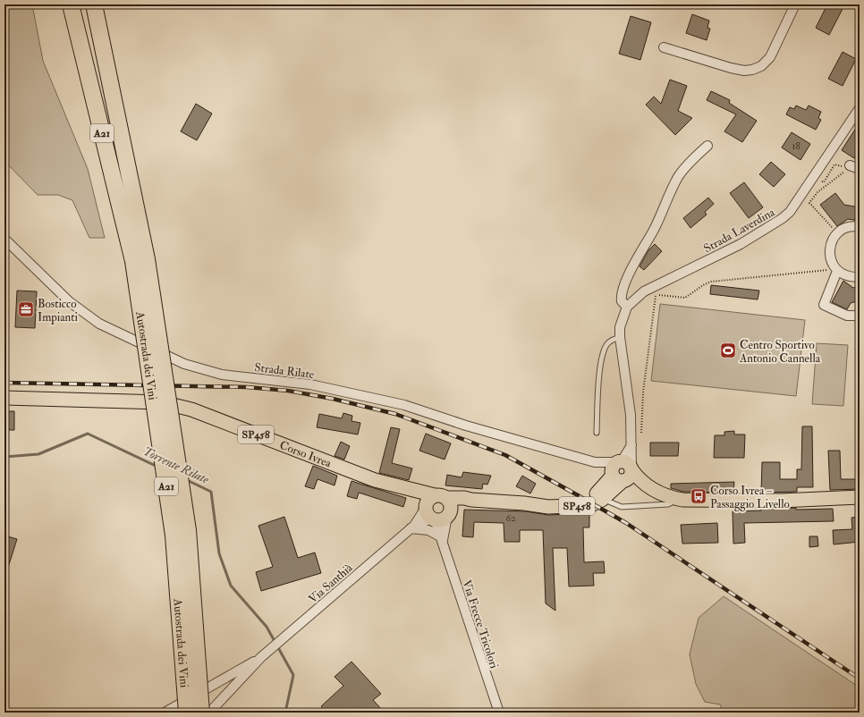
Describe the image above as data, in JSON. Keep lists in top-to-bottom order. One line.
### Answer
{"streets":{"highway":["A21","Autostrada dei Vini"],"main road":["SP458","Corso Ivrea"],"street":["Strada Laverdina","Strada Rilate","Via Santhià","Via Frecce Tricolori"]},"crossings":[["Strada Laverdina","Strada Rilate"],["Strada Laverdina","Corso Ivrea"],["Strada Rilate","Corso Ivrea"],["Corso Ivrea","Via Santhià"],["Corso Ivrea","Via Frecce Tricolori"],["Via Santhià","Via Frecce Tricolori"]],"water":["Torrente Rilate"],"places":{"office":["Bosticco Impianti"],"sports":["Centro Sportivo Antonio Cannella"],"bus stop":["Corso Ivrea – Passaggio Livello"]},"house_numbers":["18","62"]}
